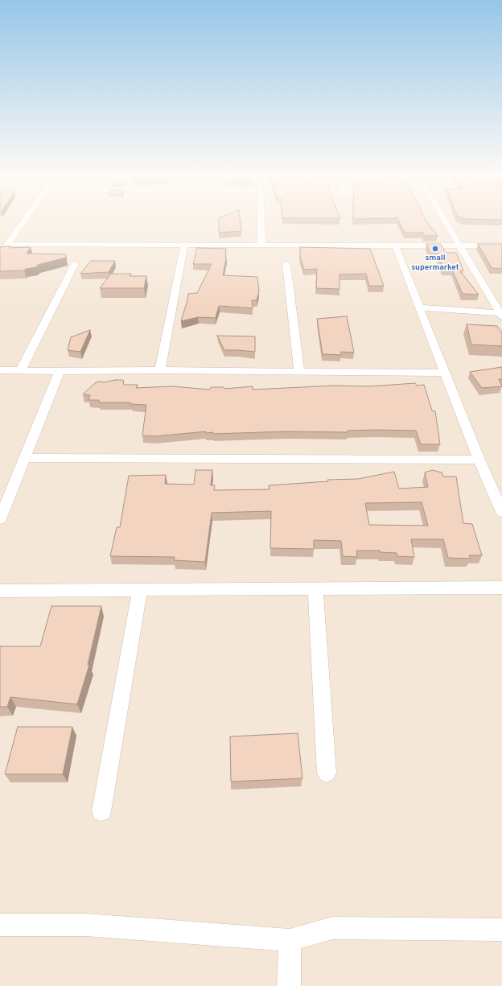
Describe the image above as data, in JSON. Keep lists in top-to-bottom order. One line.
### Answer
{"places":["small supermarket"]}
